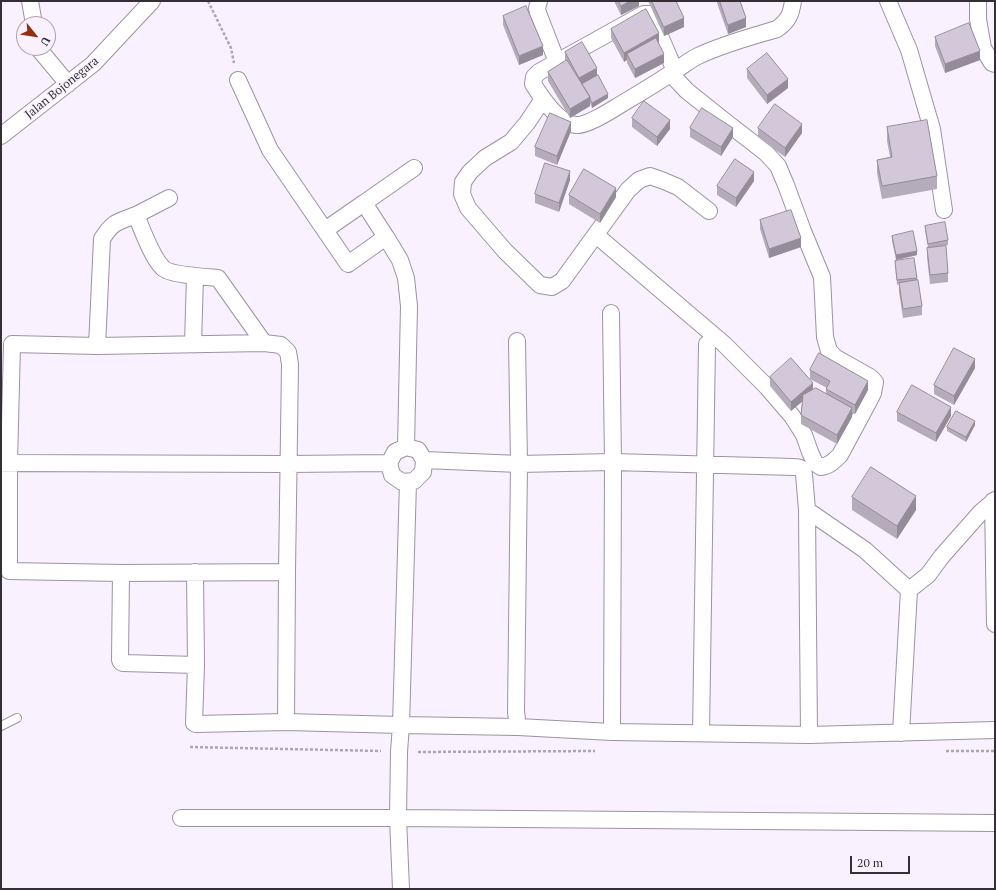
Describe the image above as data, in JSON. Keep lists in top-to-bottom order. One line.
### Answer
{"streets":{"street":["Jalan Bojonegara"]},"scale_bar":"20 m","north":"bottom right"}
